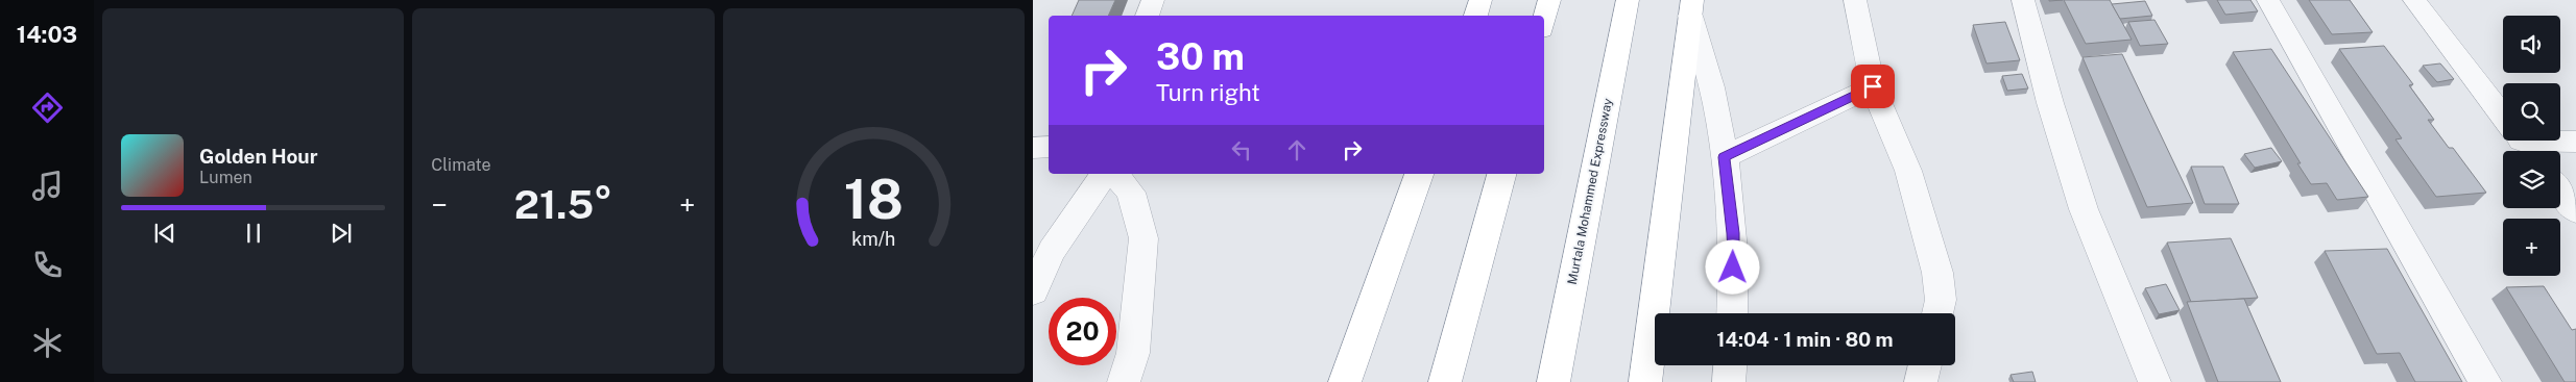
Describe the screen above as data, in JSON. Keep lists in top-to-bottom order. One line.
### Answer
{"streets":{"highway":["Murtala Mohammed Expressway"]},"page":{"tabs":"14:03","tile":"Climate","map_buttons":"+","turn":["30 m","Turn right"],"song":["Golden Hour","Lumen"],"heat":["−","21.5°","+"],"limit":"20","trip":"14:04 · 1 min · 80 m","gauge":["18","km/h"]}}
